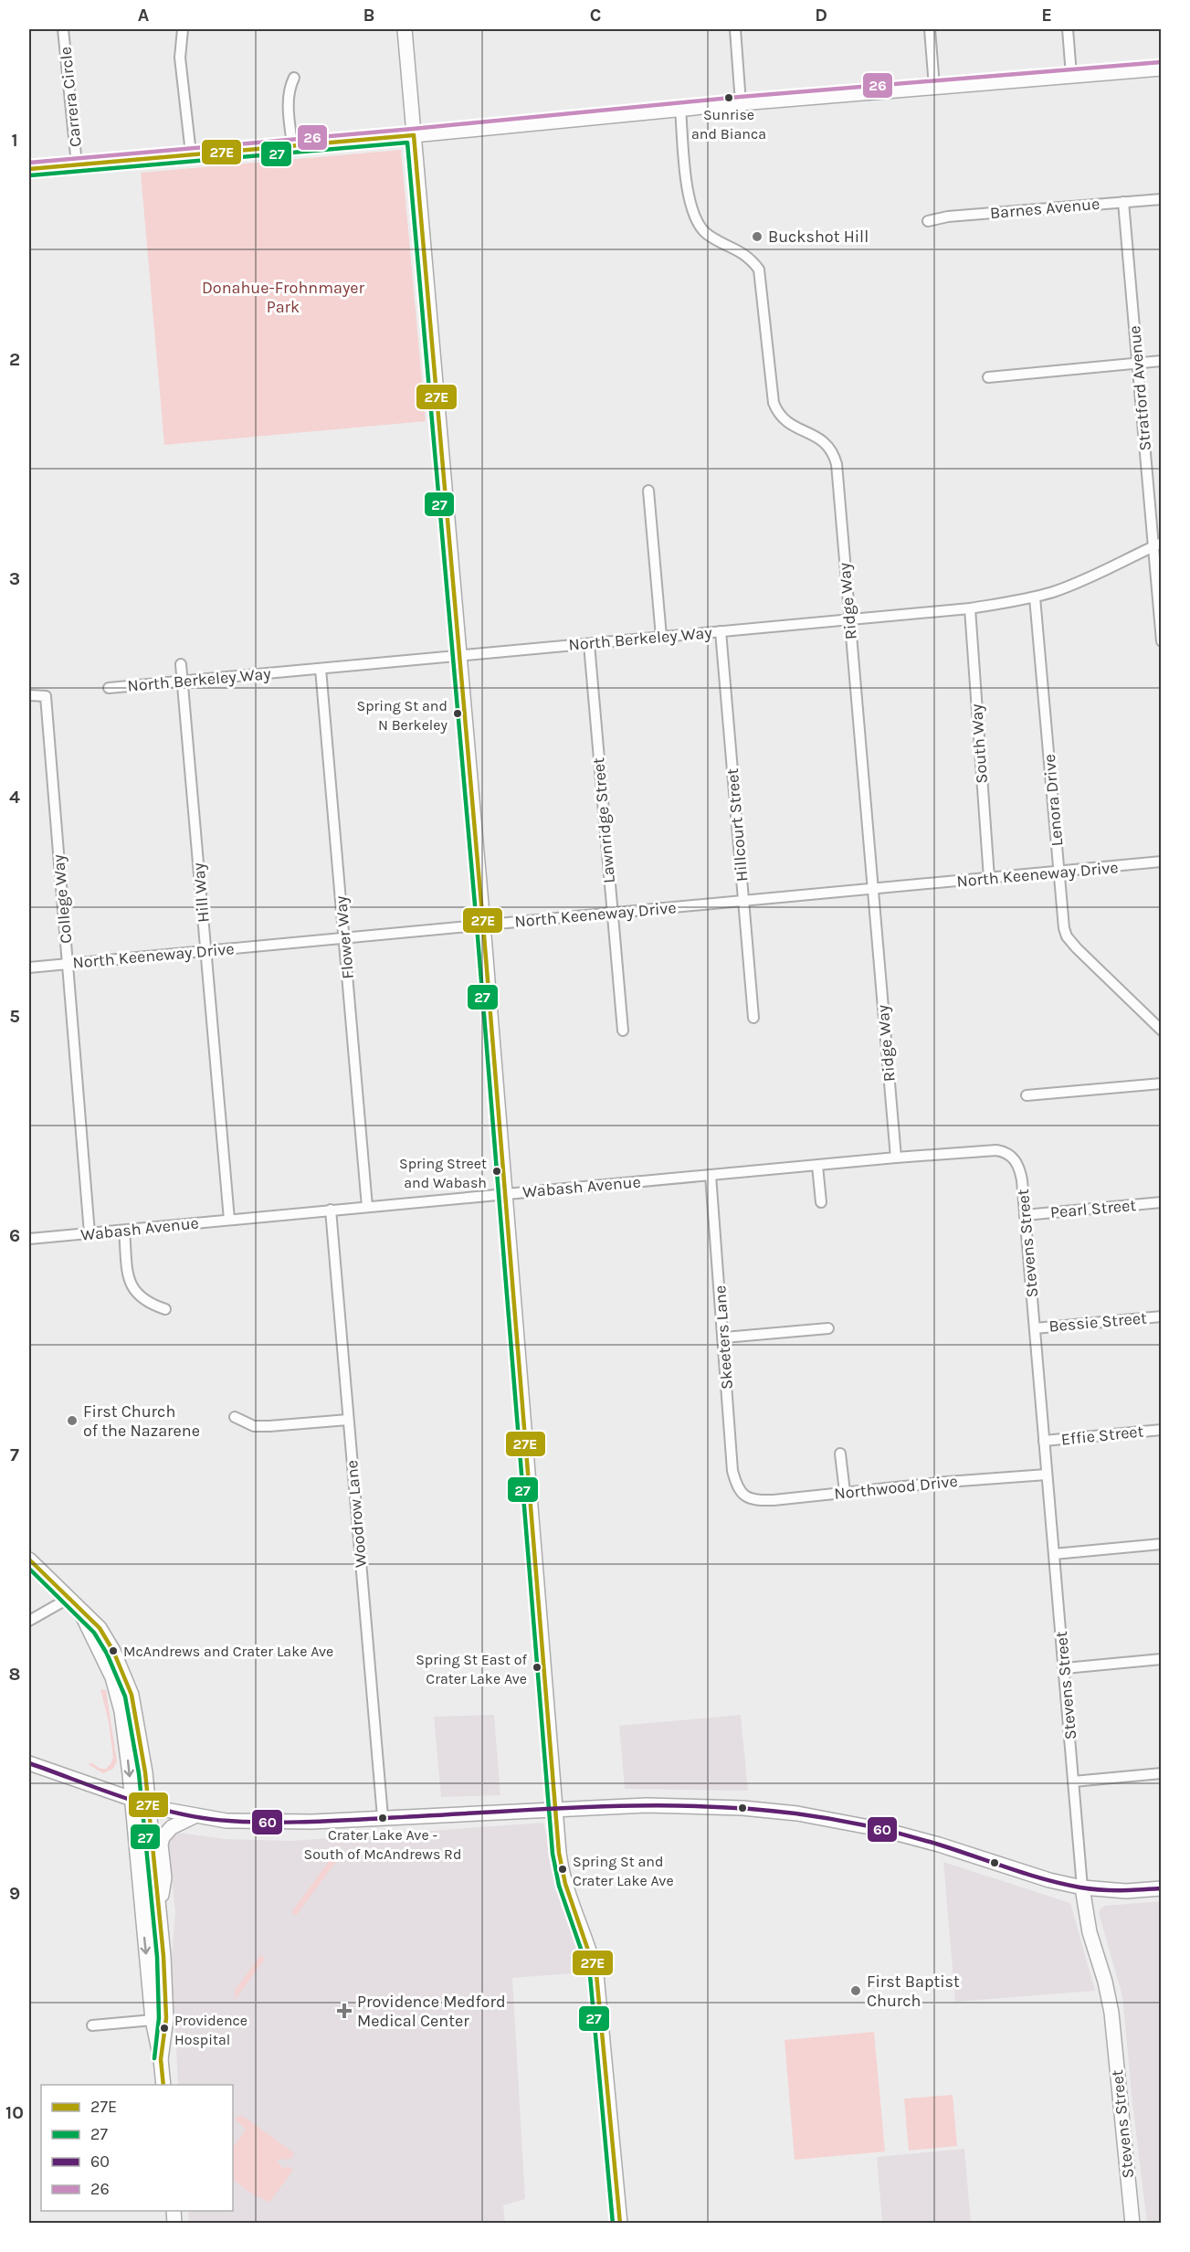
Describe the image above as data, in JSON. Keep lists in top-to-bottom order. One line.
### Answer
{"streets":{"street":["Carrera Circle","Barnes Avenue","Stratford Avenue","Ridge Way","North Berkeley Way","South Way","Lenora Drive","Lawnridge Street","Hillcourt Street","North Keeneway Drive","Hill Way","College Way","Flower Way","Wabash Avenue","Pearl Street","Stevens Street","Bessie Street","Skeeters Lane","Effie Street","Northwood Drive","Woodrow Lane"]},"crossings":[["Barnes Avenue","Stratford Avenue"],["Stratford Avenue","North Berkeley Way"],["Ridge Way","North Berkeley Way"],["Ridge Way","North Keeneway Drive"],["Ridge Way","Wabash Avenue"],["North Berkeley Way","South Way"],["North Berkeley Way","Lenora Drive"],["North Berkeley Way","Lawnridge Street"],["North Berkeley Way","Hillcourt Street"],["North Berkeley Way","Hill Way"],["North Berkeley Way","Flower Way"],["South Way","North Keeneway Drive"],["Lenora Drive","North Keeneway Drive"],["Lawnridge Street","North Keeneway Drive"],["Hillcourt Street","North Keeneway Drive"],["North Keeneway Drive","Hill Way"],["North Keeneway Drive","College Way"],["North Keeneway Drive","Flower Way"],["Hill Way","Wabash Avenue"],["College Way","Wabash Avenue"],["Flower Way","Wabash Avenue"],["Wabash Avenue","Stevens Street"],["Wabash Avenue","Skeeters Lane"],["Wabash Avenue","Woodrow Lane"],["Pearl Street","Stevens Street"],["Stevens Street","Bessie Street"],["Stevens Street","Effie Street"],["Stevens Street","Northwood Drive"],["Skeeters Lane","Northwood Drive"]],"parks":["Donahue-Frohnmayer Park"],"places":{"other":["Sunrise and Bianca","Buckshot Hill","Spring St and N Berkeley","Spring Street and Wabash","First Church of the Nazarene","McAndrews and Crater Lake Ave","Spring St East of Crater Lake Ave","Crater Lake Ave - South of McAndrews Rd","Spring St and Crater Lake Ave","First Baptist Church","Providence Hospital"],"health":["Providence Medford Medical Center"]},"lines":["transit line 26","transit line 27E","transit line 27","transit line 60"],"legend":["27E","27","60","26"],"grid":{"columns":["A","B","C","D","E"],"rows":["1","2","3","4","5","6","7","8","9","10"]}}
